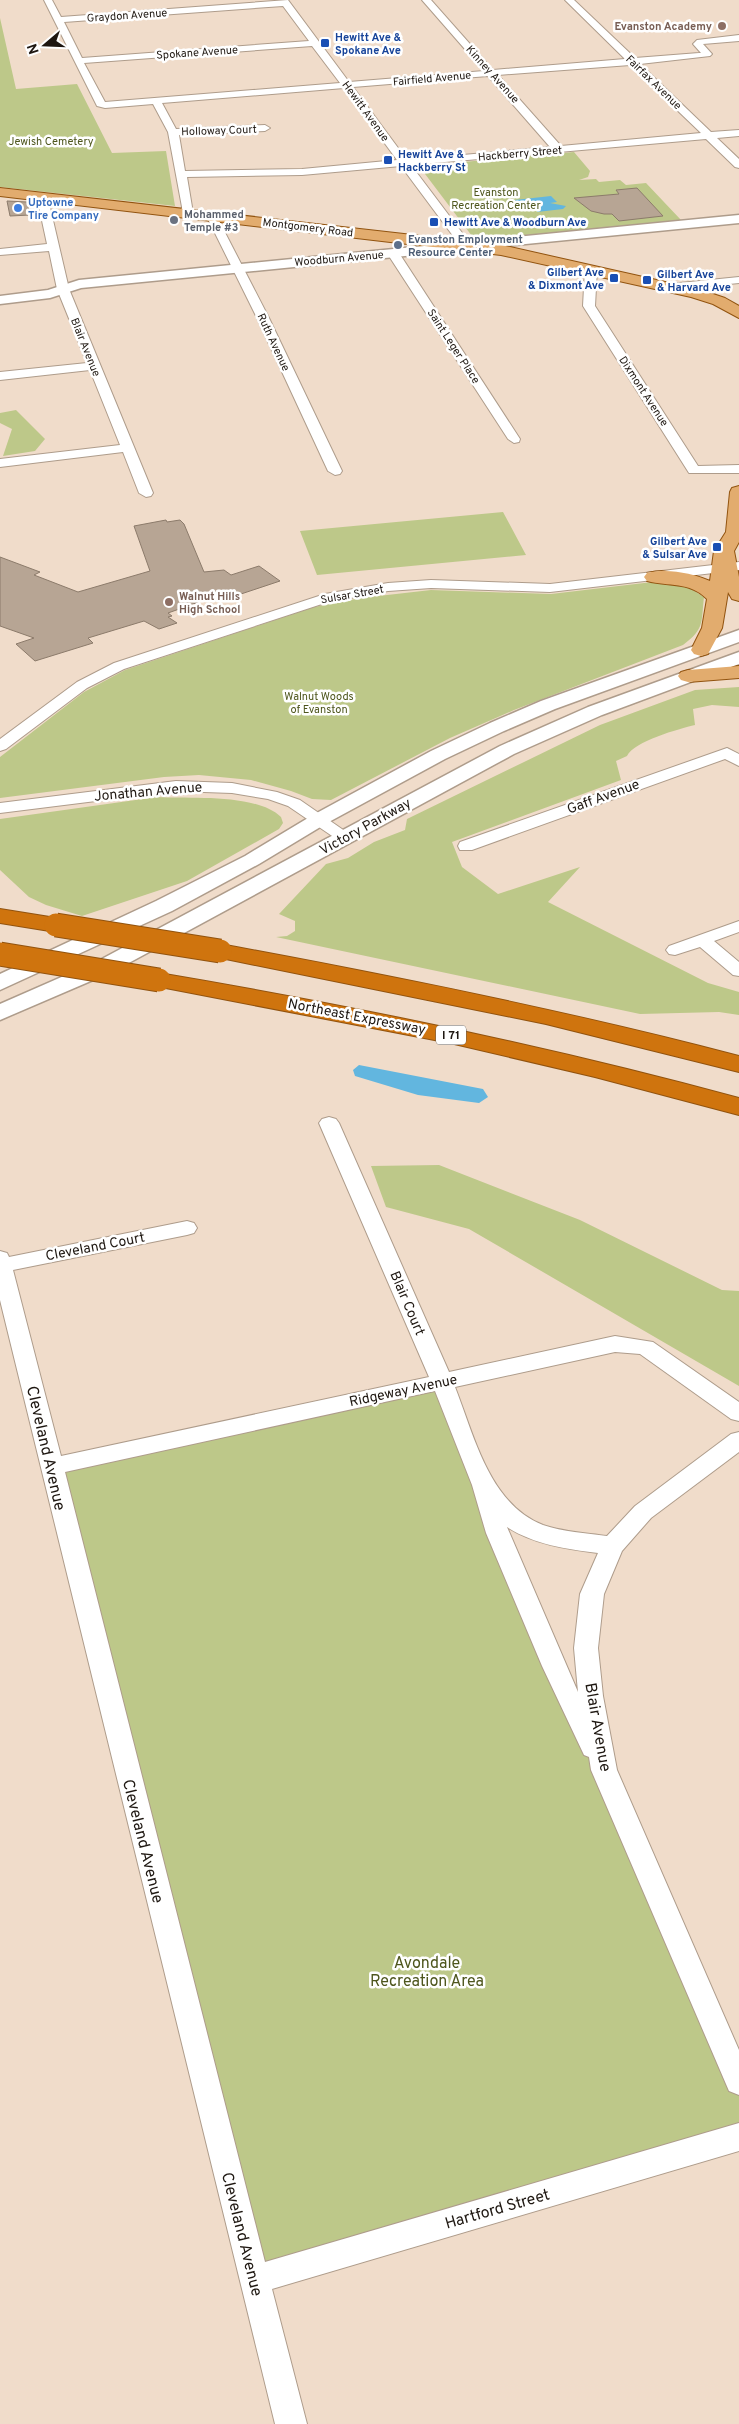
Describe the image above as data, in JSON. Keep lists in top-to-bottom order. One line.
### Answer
{"streets":{"highway":["Northeast Expressway","I 71"],"main road":["Montgomery Road"],"street":["Graydon Avenue","Spokane Avenue","Kinney Avenue","Fairfield Avenue","Fairfax Avenue","Hewitt Avenue","Holloway Court","Hackberry Street","Woodburn Avenue","Ruth Avenue","Saint Leger Place","Blair Avenue","Dixmont Avenue","Sulsar Street","Jonathan Avenue","Gaff Avenue","Victory Parkway","Cleveland Court","Blair Court","Ridgeway Avenue","Cleveland Avenue","Hartford Street"]},"crossings":[["Graydon Avenue","Hewitt Avenue"],["Spokane Avenue","Fairfield Avenue"],["Spokane Avenue","Hewitt Avenue"],["Kinney Avenue","Fairfield Avenue"],["Kinney Avenue","Hackberry Street"],["Fairfield Avenue","Fairfax Avenue"],["Fairfield Avenue","Hewitt Avenue"],["Fairfax Avenue","Hackberry Street"],["Hewitt Avenue","Hackberry Street"],["Hewitt Avenue","Montgomery Road"],["Hewitt Avenue","Woodburn Avenue"],["Montgomery Road","Woodburn Avenue"],["Montgomery Road","Ruth Avenue"],["Montgomery Road","Blair Avenue"],["Montgomery Road","Dixmont Avenue"],["Woodburn Avenue","Ruth Avenue"],["Woodburn Avenue","Saint Leger Place"],["Woodburn Avenue","Blair Avenue"],["Blair Avenue","Blair Court"],["Jonathan Avenue","Victory Parkway"],["Cleveland Court","Cleveland Avenue"],["Blair Court","Ridgeway Avenue"],["Ridgeway Avenue","Cleveland Avenue"],["Cleveland Avenue","Hartford Street"]],"parks":["Jewish Cemetery","Evanston Recreation Center","Walnut Woods of Evanston","Avondale Recreation Area"],"places":{"other":["Evanston Academy","Uptowne Tire Company","Mohammed Temple #3","Evanston Employment Resource Center","Walnut Hills High School"],"transit":["Hewitt Ave & Spokane Ave","Hewitt Ave & Hackberry St","Hewitt Ave & Woodburn Ave","Gilbert Ave & Dixmont Ave","Gilbert Ave & Harvard Ave","Gilbert Ave & Sulsar Ave"]},"north":"left"}
